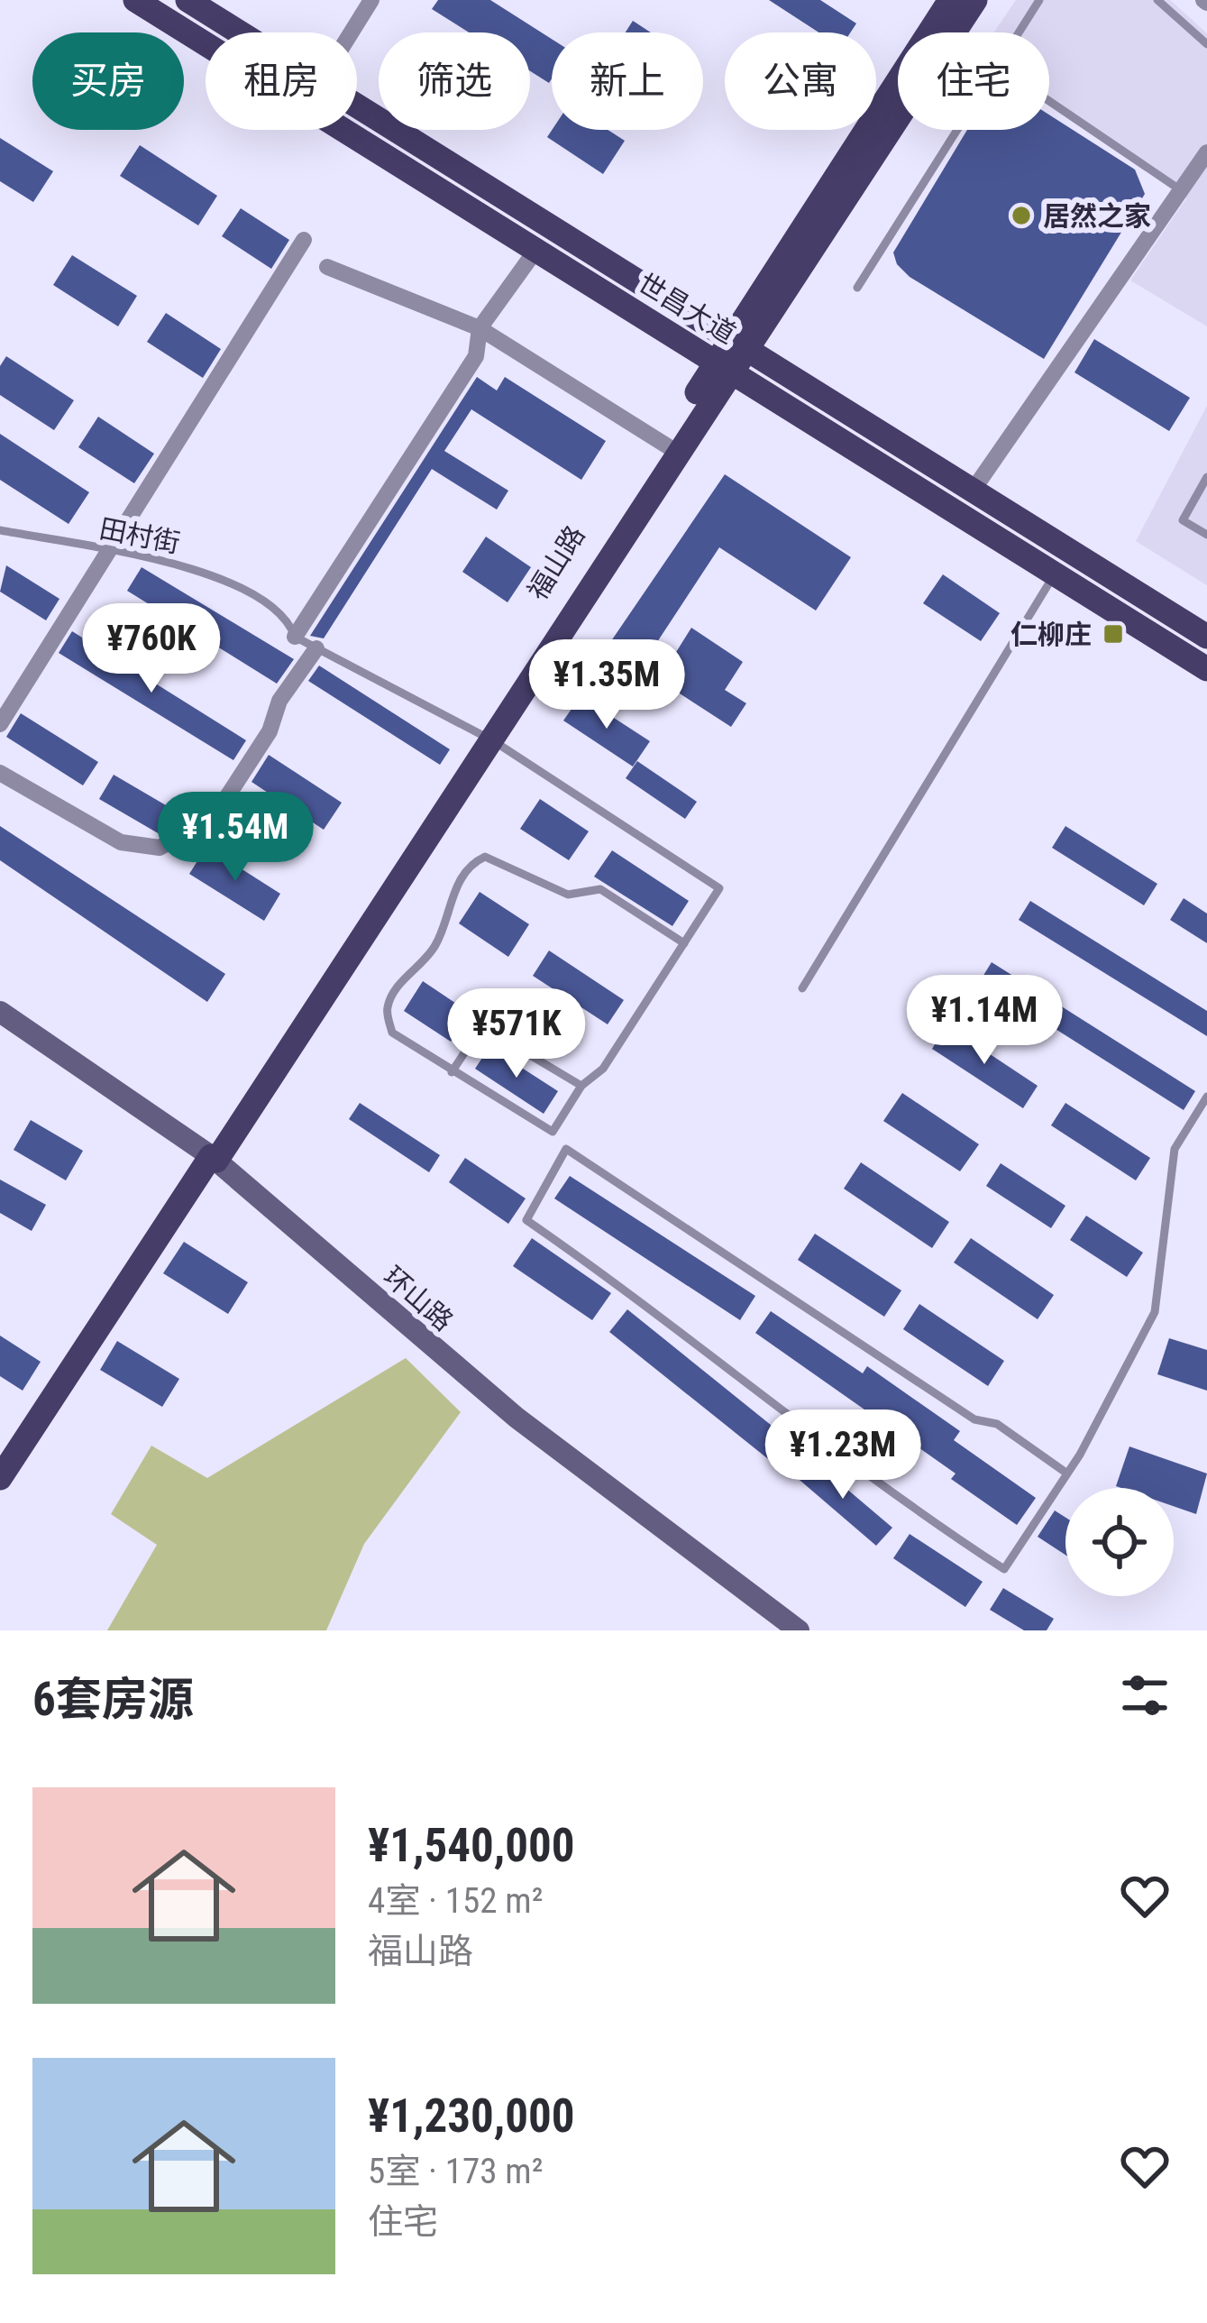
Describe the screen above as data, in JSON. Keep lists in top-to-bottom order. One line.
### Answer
{"streets":{"main road":["世昌大道","环山路"],"lane":["田村街"]},"places":{"other":["居然之家"],"transit":["仁柳庄"]},"page":{"chip":["买房","租房","筛选","新上","公寓","住宅"],"price":["¥760K","¥1.35M","¥1.54M","¥1.14M","¥571K","¥1.23M"],"heading":"6套房源","list":[{"name":"¥1,540,000","note":"4室 · 152 m² · 福山路"},{"name":"¥1,230,000","note":"5室 · 173 m² · 住宅"}]}}
